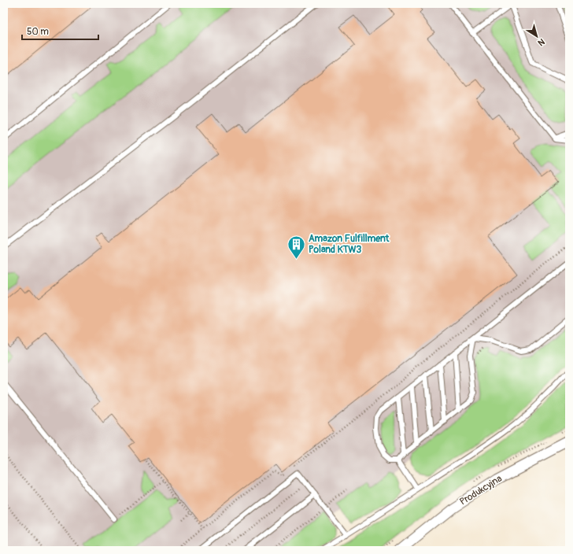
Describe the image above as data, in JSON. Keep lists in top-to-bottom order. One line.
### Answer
{"streets":{"street":["Produkcyjna"]},"places":{"building":["Amazon Fulfillment Poland KTW3"]},"scale_bar":"50 m","north":"bottom right"}
